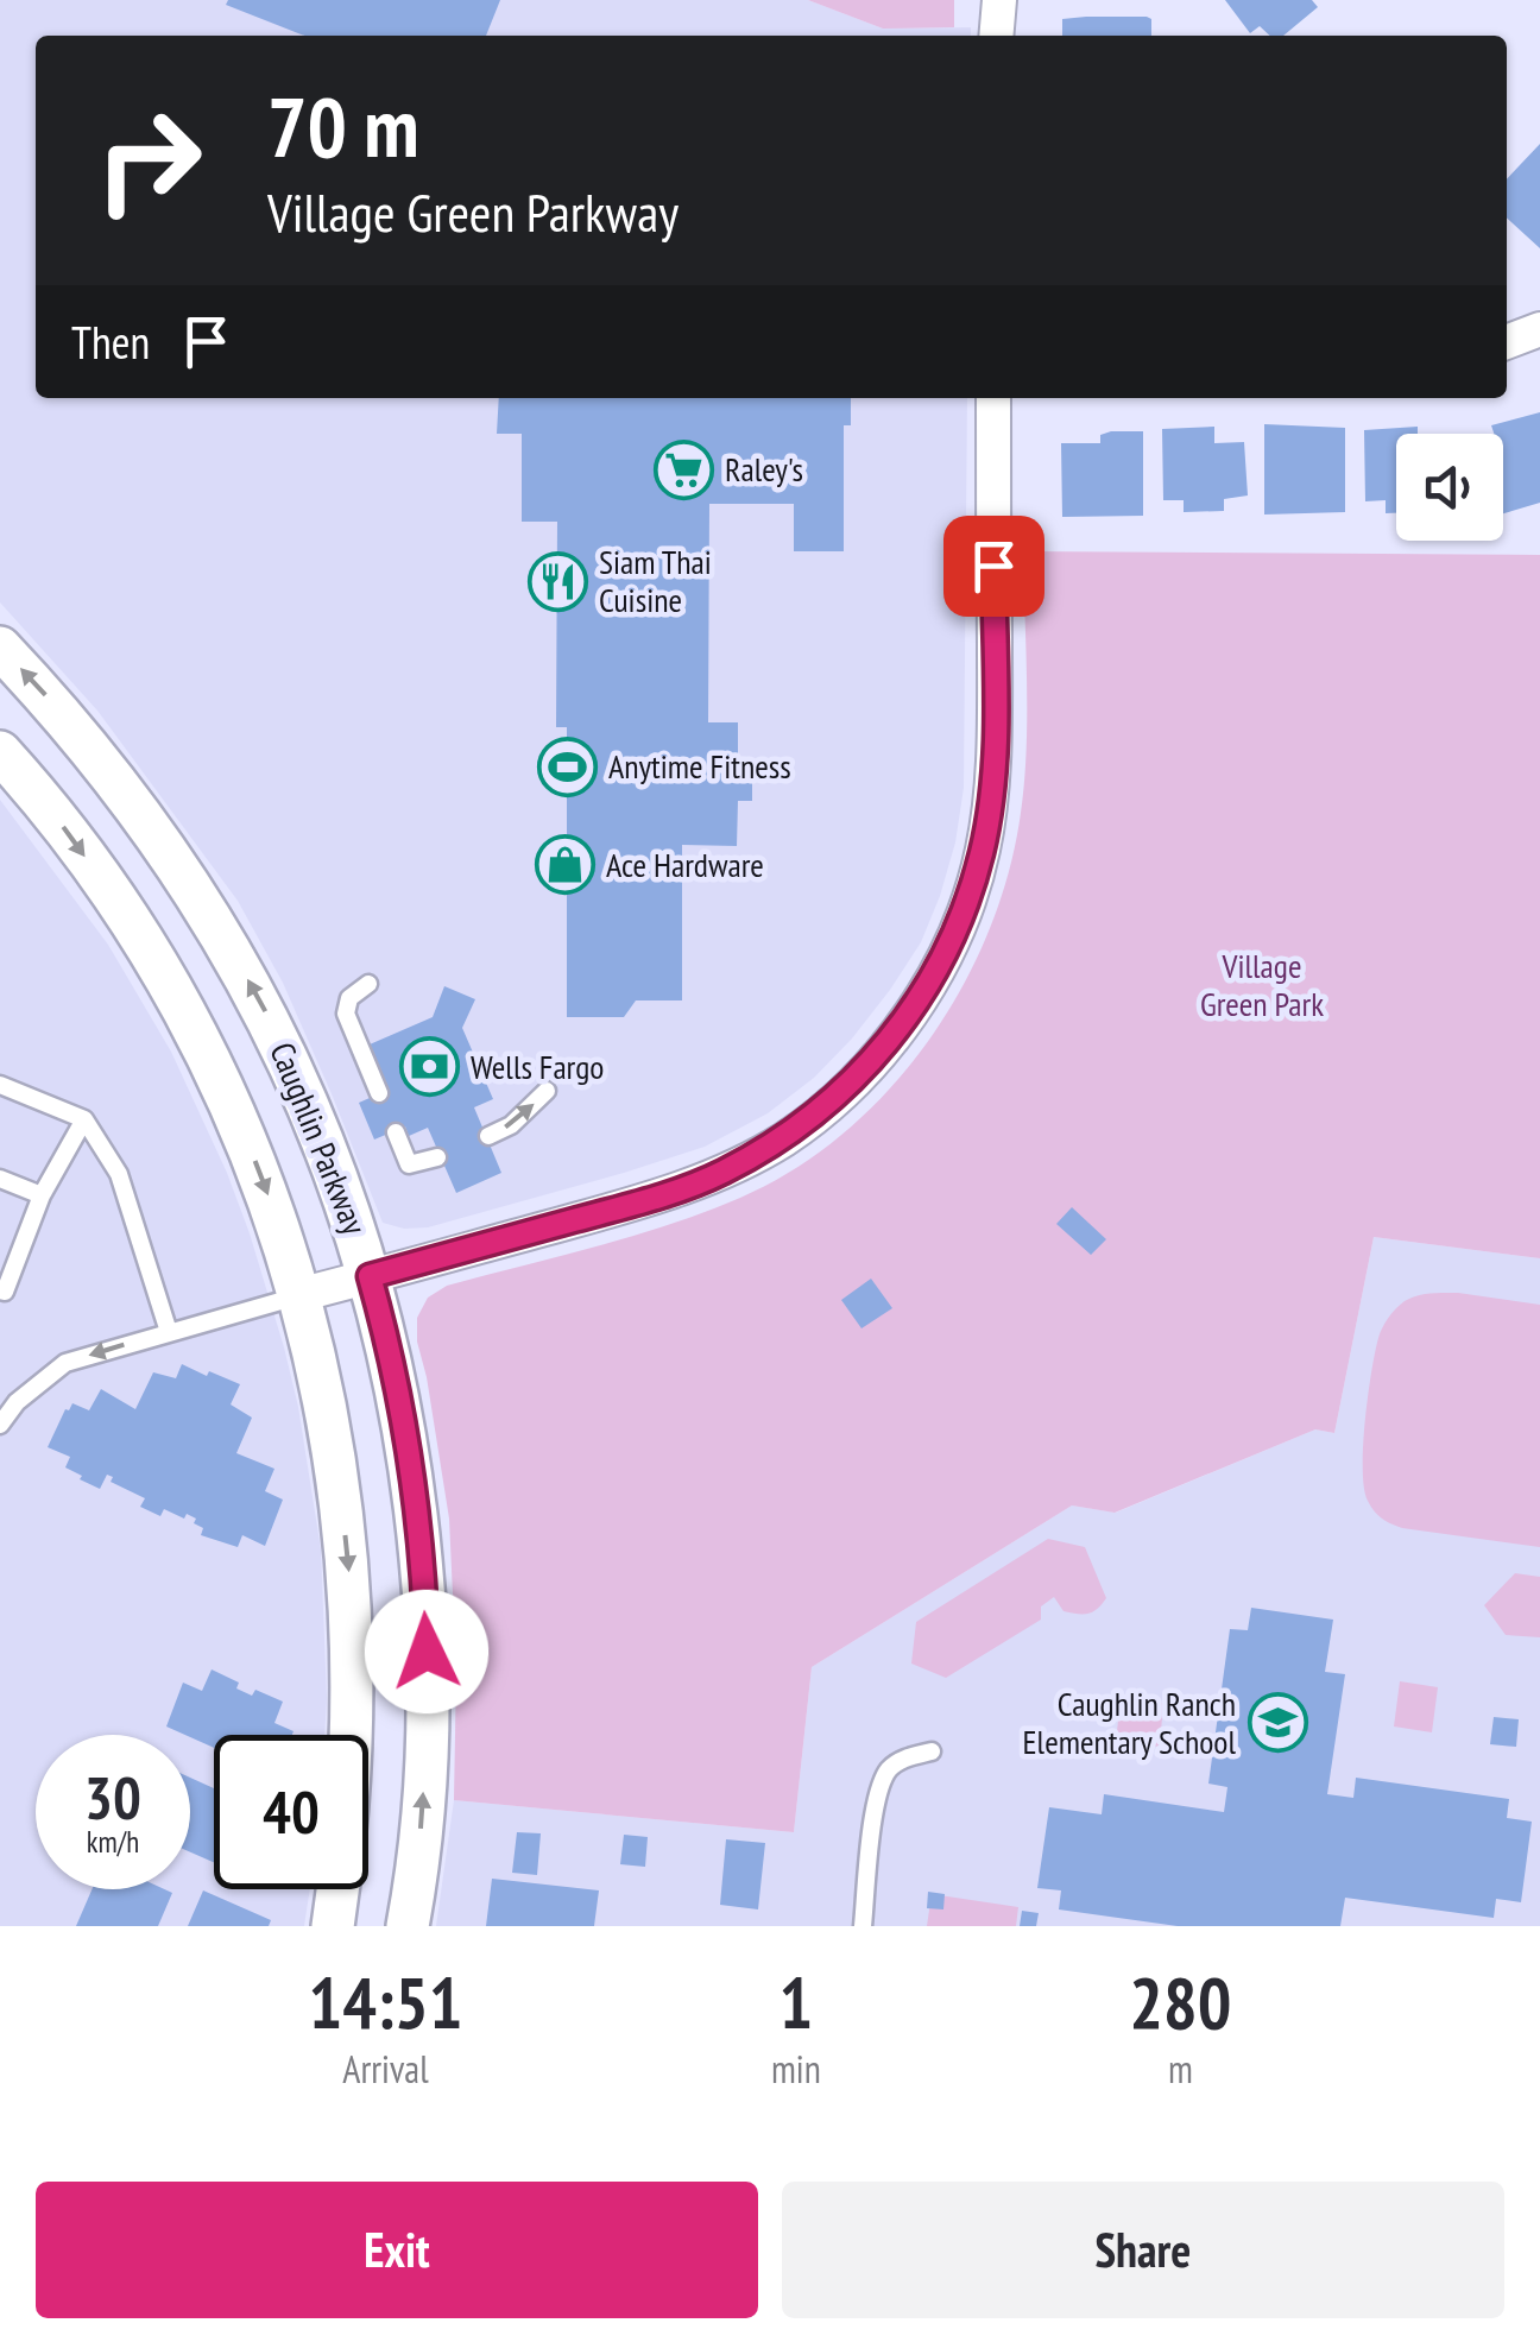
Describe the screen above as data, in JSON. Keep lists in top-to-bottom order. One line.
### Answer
{"streets":{"street":["Caughlin Parkway"]},"parks":["Village Green Park"],"places":{"supermarket":["Raley's"],"restaurant":["Siam Thai Cuisine"],"sports":["Anytime Fitness"],"shop":["Ace Hardware"],"bank":["Wells Fargo"],"school or university":["Caughlin Ranch Elementary School"]},"page":{"turn":["70 m","Village Green Parkway"],"then":"Then","speed":"30 km/h","limit":"40","eta":["14:51","Arrival","1","min","280","m"],"buttons":["Exit","Share"]}}
